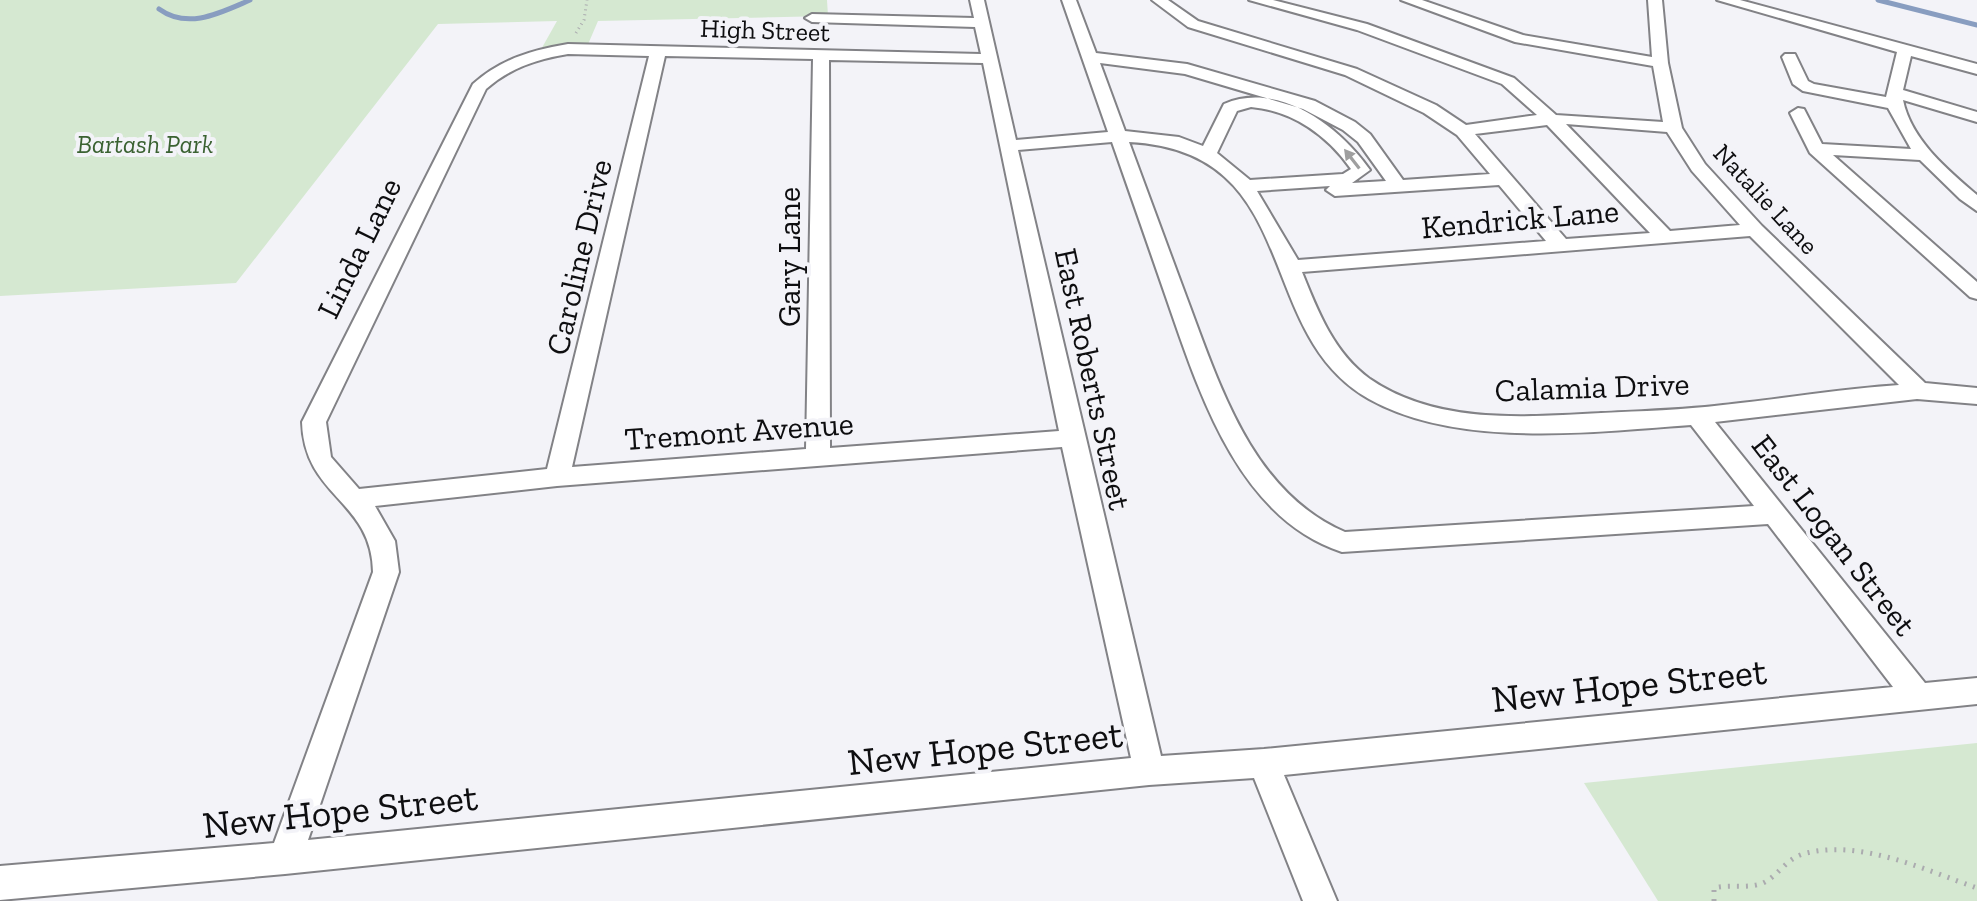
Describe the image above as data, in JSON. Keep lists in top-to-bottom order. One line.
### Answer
{"streets":{"street":["High Street","Natalie Lane","Kendrick Lane","Linda Lane","Caroline Drive","Gary Lane","East Roberts Street","Calamia Drive","Tremont Avenue","East Logan Street","New Hope Street"]},"crossings":[["High Street","Linda Lane"],["High Street","Caroline Drive"],["High Street","Gary Lane"],["High Street","East Roberts Street"],["Natalie Lane","Kendrick Lane"],["Natalie Lane","Calamia Drive"],["Kendrick Lane","Calamia Drive"],["Linda Lane","Tremont Avenue"],["Linda Lane","New Hope Street"],["Caroline Drive","Tremont Avenue"],["Gary Lane","Tremont Avenue"],["East Roberts Street","Calamia Drive"],["East Roberts Street","Tremont Avenue"],["East Roberts Street","New Hope Street"],["Calamia Drive","East Logan Street"],["East Logan Street","New Hope Street"]],"parks":["Bartash Park"]}
